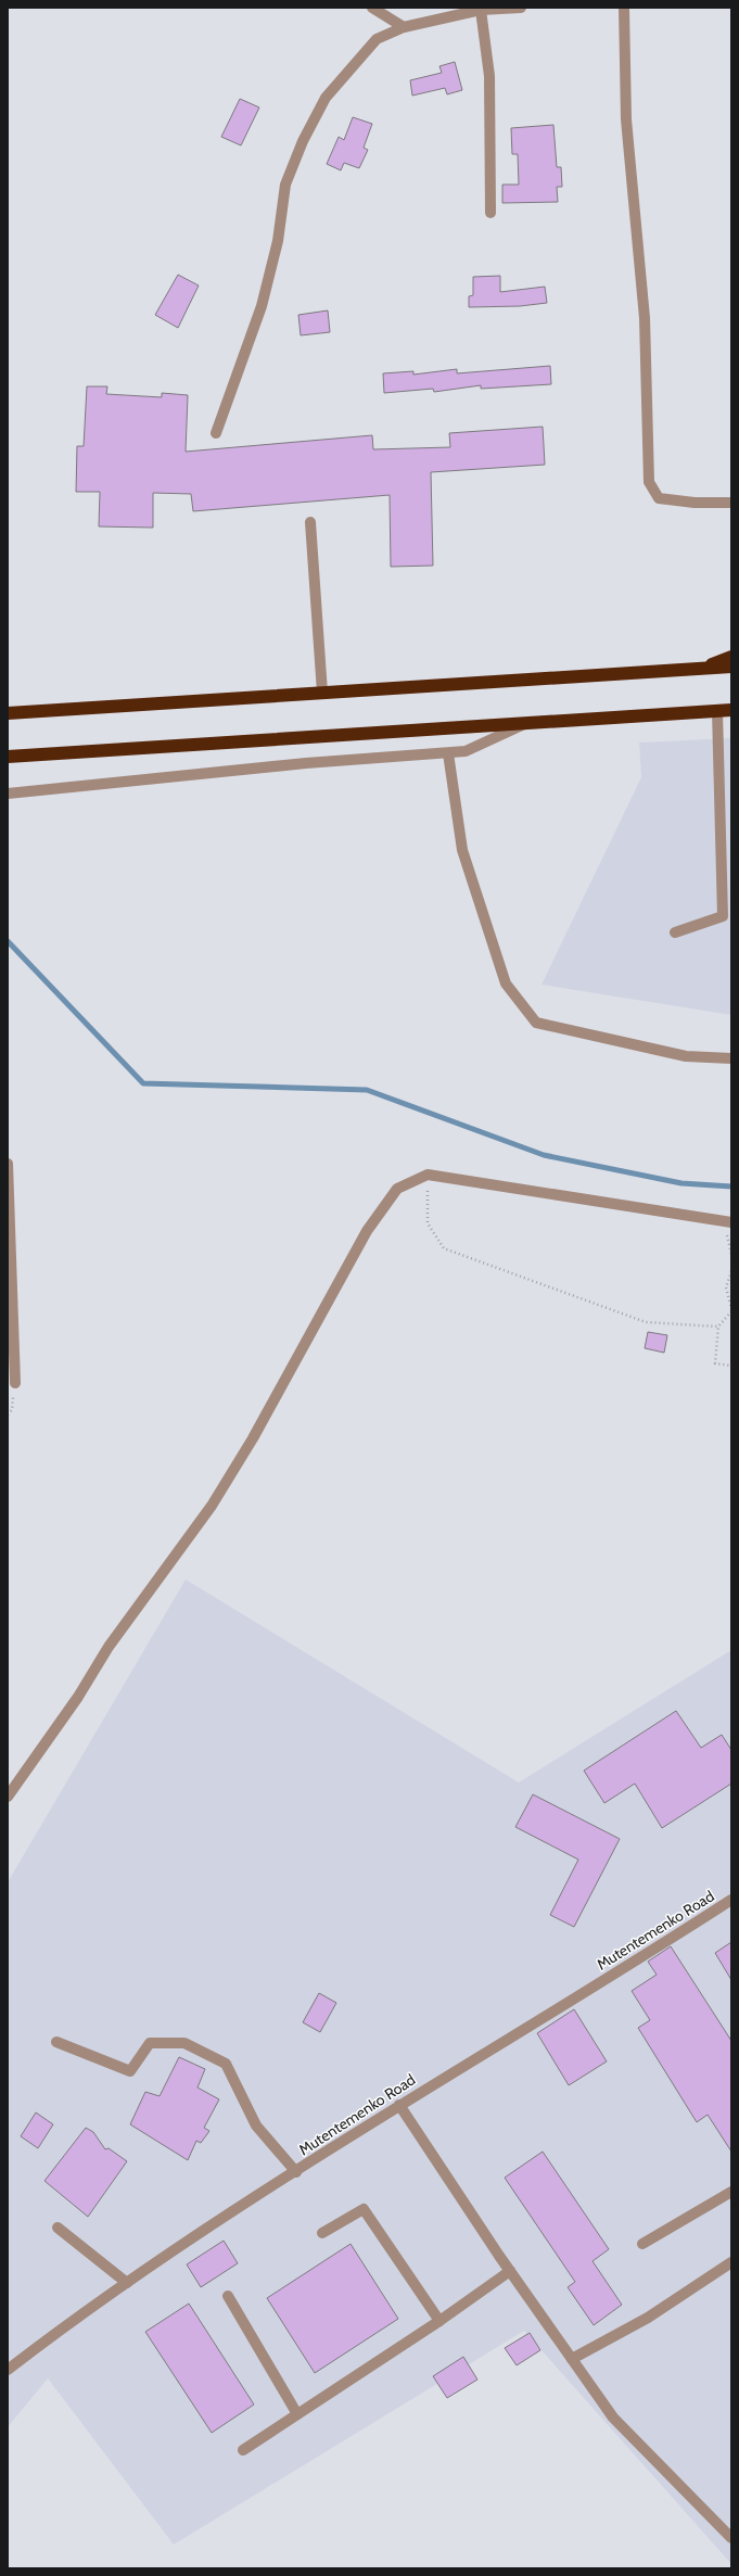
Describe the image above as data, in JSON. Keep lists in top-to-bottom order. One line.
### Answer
{"streets":{"street":["Mutentemenko Road"]}}
